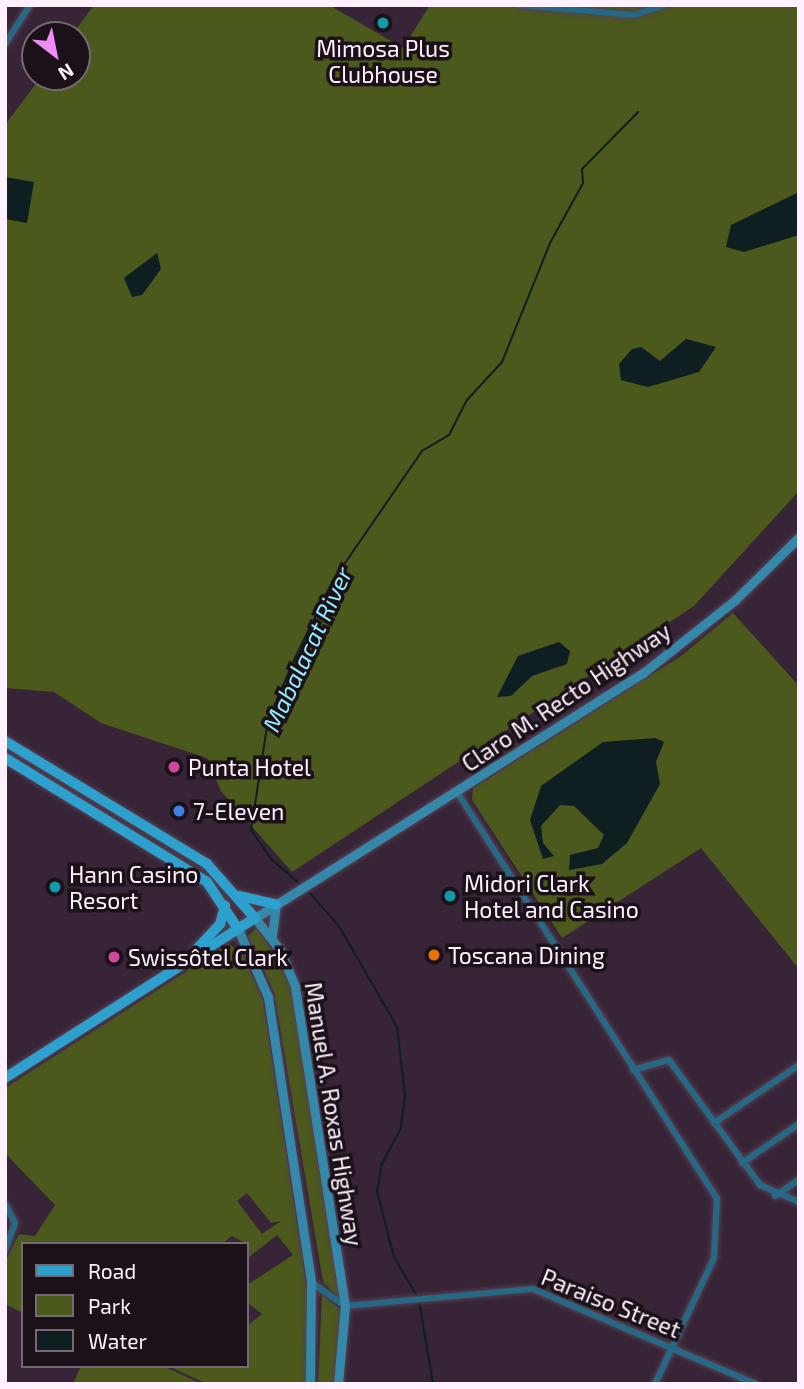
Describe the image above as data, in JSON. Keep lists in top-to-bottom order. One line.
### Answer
{"streets":{"main road":["Claro M. Recto Highway","Manuel A. Roxas Highway"],"street":["Paraiso Street"]},"crossings":[["Manuel A. Roxas Highway","Paraiso Street"]],"water":["Mabalacat River"],"places":["Mimosa Plus Clubhouse","Punta Hotel","7-Eleven","Hann Casino Resort","Midori Clark Hotel and Casino","Toscana Dining","Swissôtel Clark"],"legend":["Road","Park","Water"],"north":"bottom right"}
